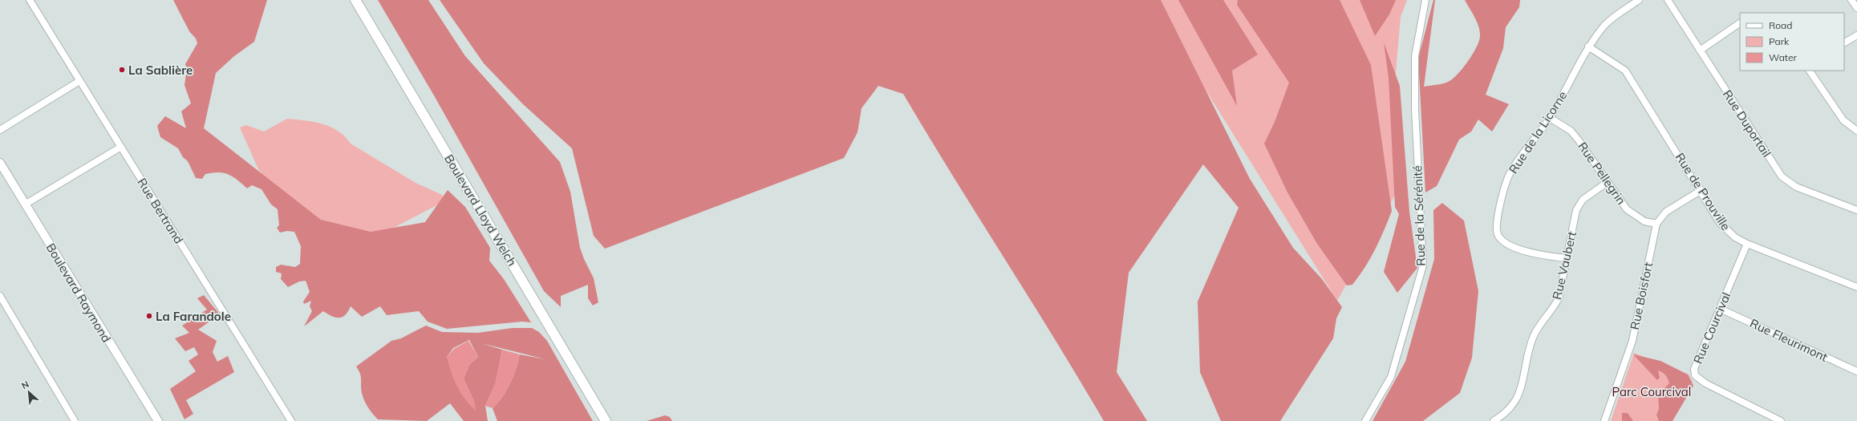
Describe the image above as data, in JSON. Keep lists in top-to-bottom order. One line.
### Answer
{"streets":{"main road":["Boulevard Lloyd Welch"],"street":["Rue Duportail","Rue de la Licorne","Rue Pellegrin","Rue de Prouville","Rue Bertrand","Rue de la Sérénité","Rue Vaubert","Boulevard Raymond","Rue Boisfort","Rue Courcival","Rue Fleurimont"]},"crossings":[["Rue de la Licorne","Rue Pellegrin"],["Rue de la Licorne","Rue de Prouville"],["Rue de la Licorne","Rue Vaubert"],["Rue Pellegrin","Rue Vaubert"],["Rue Pellegrin","Rue Boisfort"],["Rue de Prouville","Rue Boisfort"],["Rue de Prouville","Rue Courcival"],["Rue Courcival","Rue Fleurimont"]],"parks":["Parc Courcival"],"places":["La Sablière","La Farandole"],"legend":["Road","Park","Water"],"north":"top left"}
